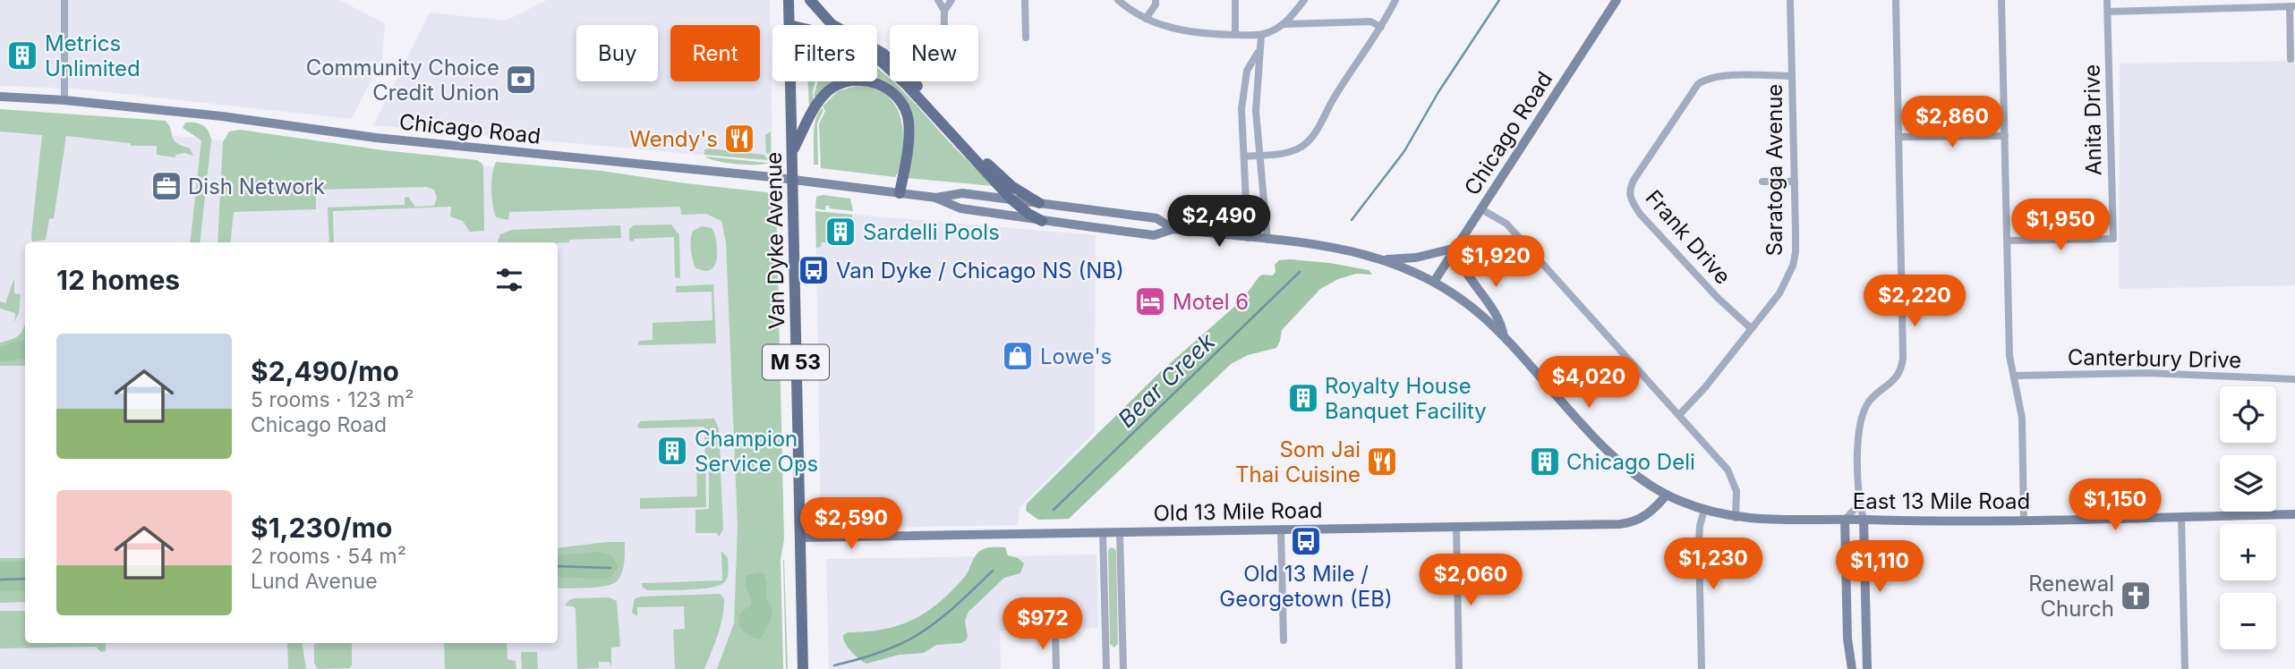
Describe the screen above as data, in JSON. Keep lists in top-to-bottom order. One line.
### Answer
{"streets":{"main road":["Chicago Road","Van Dyke Avenue","M 53","East 13 Mile Road","Old 13 Mile Road"],"street":["Anita Drive","Saratoga Avenue","Frank Drive","Canterbury Drive"]},"crossings":[["Chicago Road","Van Dyke Avenue"],["Chicago Road","East 13 Mile Road"],["Saratoga Avenue","Frank Drive"],["Van Dyke Avenue","Old 13 Mile Road"],["East 13 Mile Road","Old 13 Mile Road"]],"water":["Bear Creek"],"places":{"building":["Metrics Unlimited","Sardelli Pools","Royalty House Banquet Facility","Champion Service Ops","Chicago Deli"],"bank":["Community Choice Credit Union"],"restaurant":["Wendy's","Som Jai Thai Cuisine"],"office":["Dish Network"],"bus stop":["Van Dyke / Chicago NS (NB)","Old 13 Mile / Georgetown (EB)"],"hotel":["Motel 6"],"shop":["Lowe's"],"church":["Renewal Church"]},"page":{"chip":["Buy","Rent","Filters","New"],"price":["$2,860","$2,490","$1,950","$1,920","$2,220","$4,020","$1,150","$2,590","$1,230","$1,110","$2,060","$972"],"heading":"12 homes","list":[{"name":"$2,490/mo","note":"5 rooms · 123 m² · Chicago Road"},{"name":"$1,230/mo","note":"2 rooms · 54 m² · Lund Avenue"}],"map_buttons":["+","−"]}}
